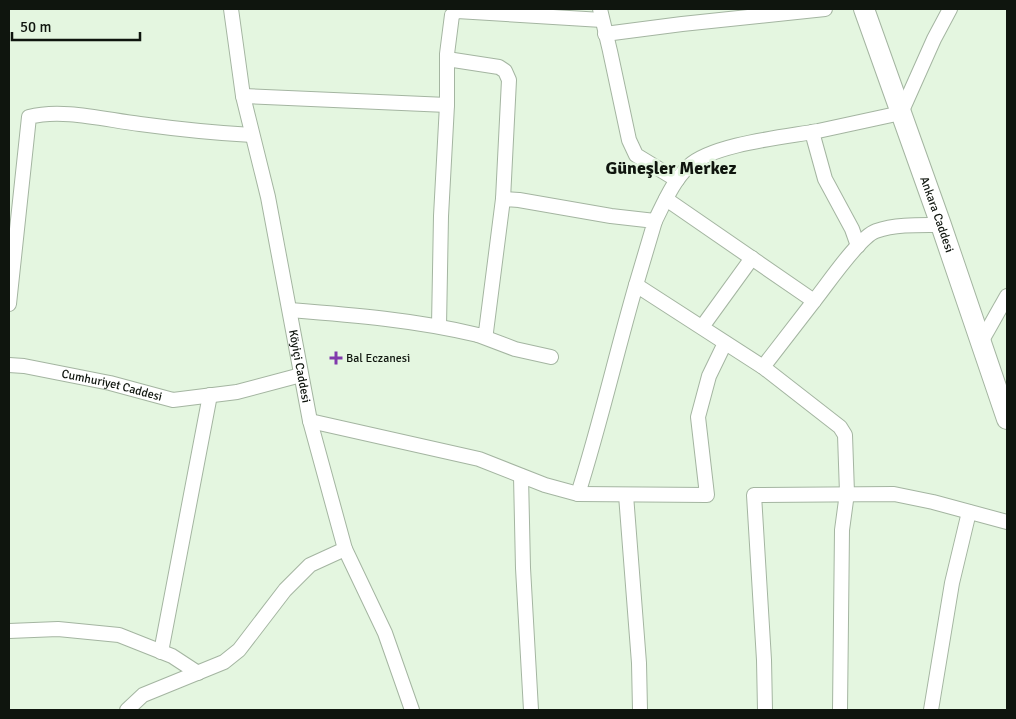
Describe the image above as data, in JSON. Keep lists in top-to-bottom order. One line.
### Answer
{"streets":{"street":["Ankara Caddesi","Köyiçi Caddesi","Cumhuriyet Caddesi"]},"crossings":[["Köyiçi Caddesi","Cumhuriyet Caddesi"]],"districts":["Güneşler Merkez"],"places":{"health":["Bal Eczanesi"]},"scale_bar":"50 m"}
